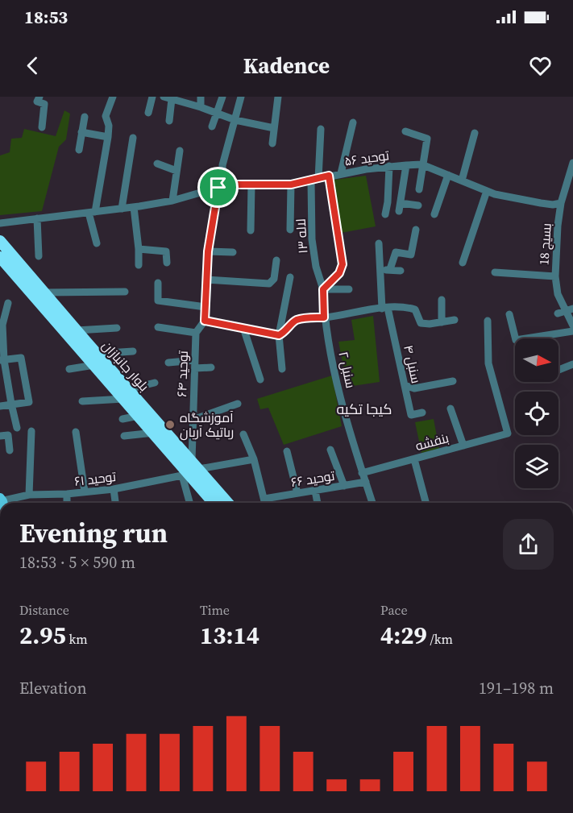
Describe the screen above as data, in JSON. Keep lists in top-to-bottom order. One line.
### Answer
{"streets":{"highway":["بلوار جانبازان"],"street":["توحید ۵۶","لاله ۱۳","بسیج 18","سنبل ۴","سنبل ۲","توحید ۶۴","بنفشه","توحید ۶۱","توحید ۶۶"]},"crossings":[["توحید ۵۶","لاله ۱۳"],["توحید ۵۶","بسیج 18"],["لاله ۱۳","سنبل ۲"],["بلوار جانبازان","توحید ۶۴"],["بلوار جانبازان","توحید ۶۱"],["سنبل ۲","بنفشه"],["سنبل ۲","توحید ۶۶"]],"districts":["کیجا تکیه"],"places":["آموزشگاه رباتیک آریان"],"north":"right","page":{"status":"18:53","header":"Kadence","heading":["Evening run","18:53 · 5 × 590 m"],"stats":[["Distance","2.95 km"],["Time","13:14"],["Pace","4:29 /km"]],"chart":["Elevation","191–198 m"]}}
